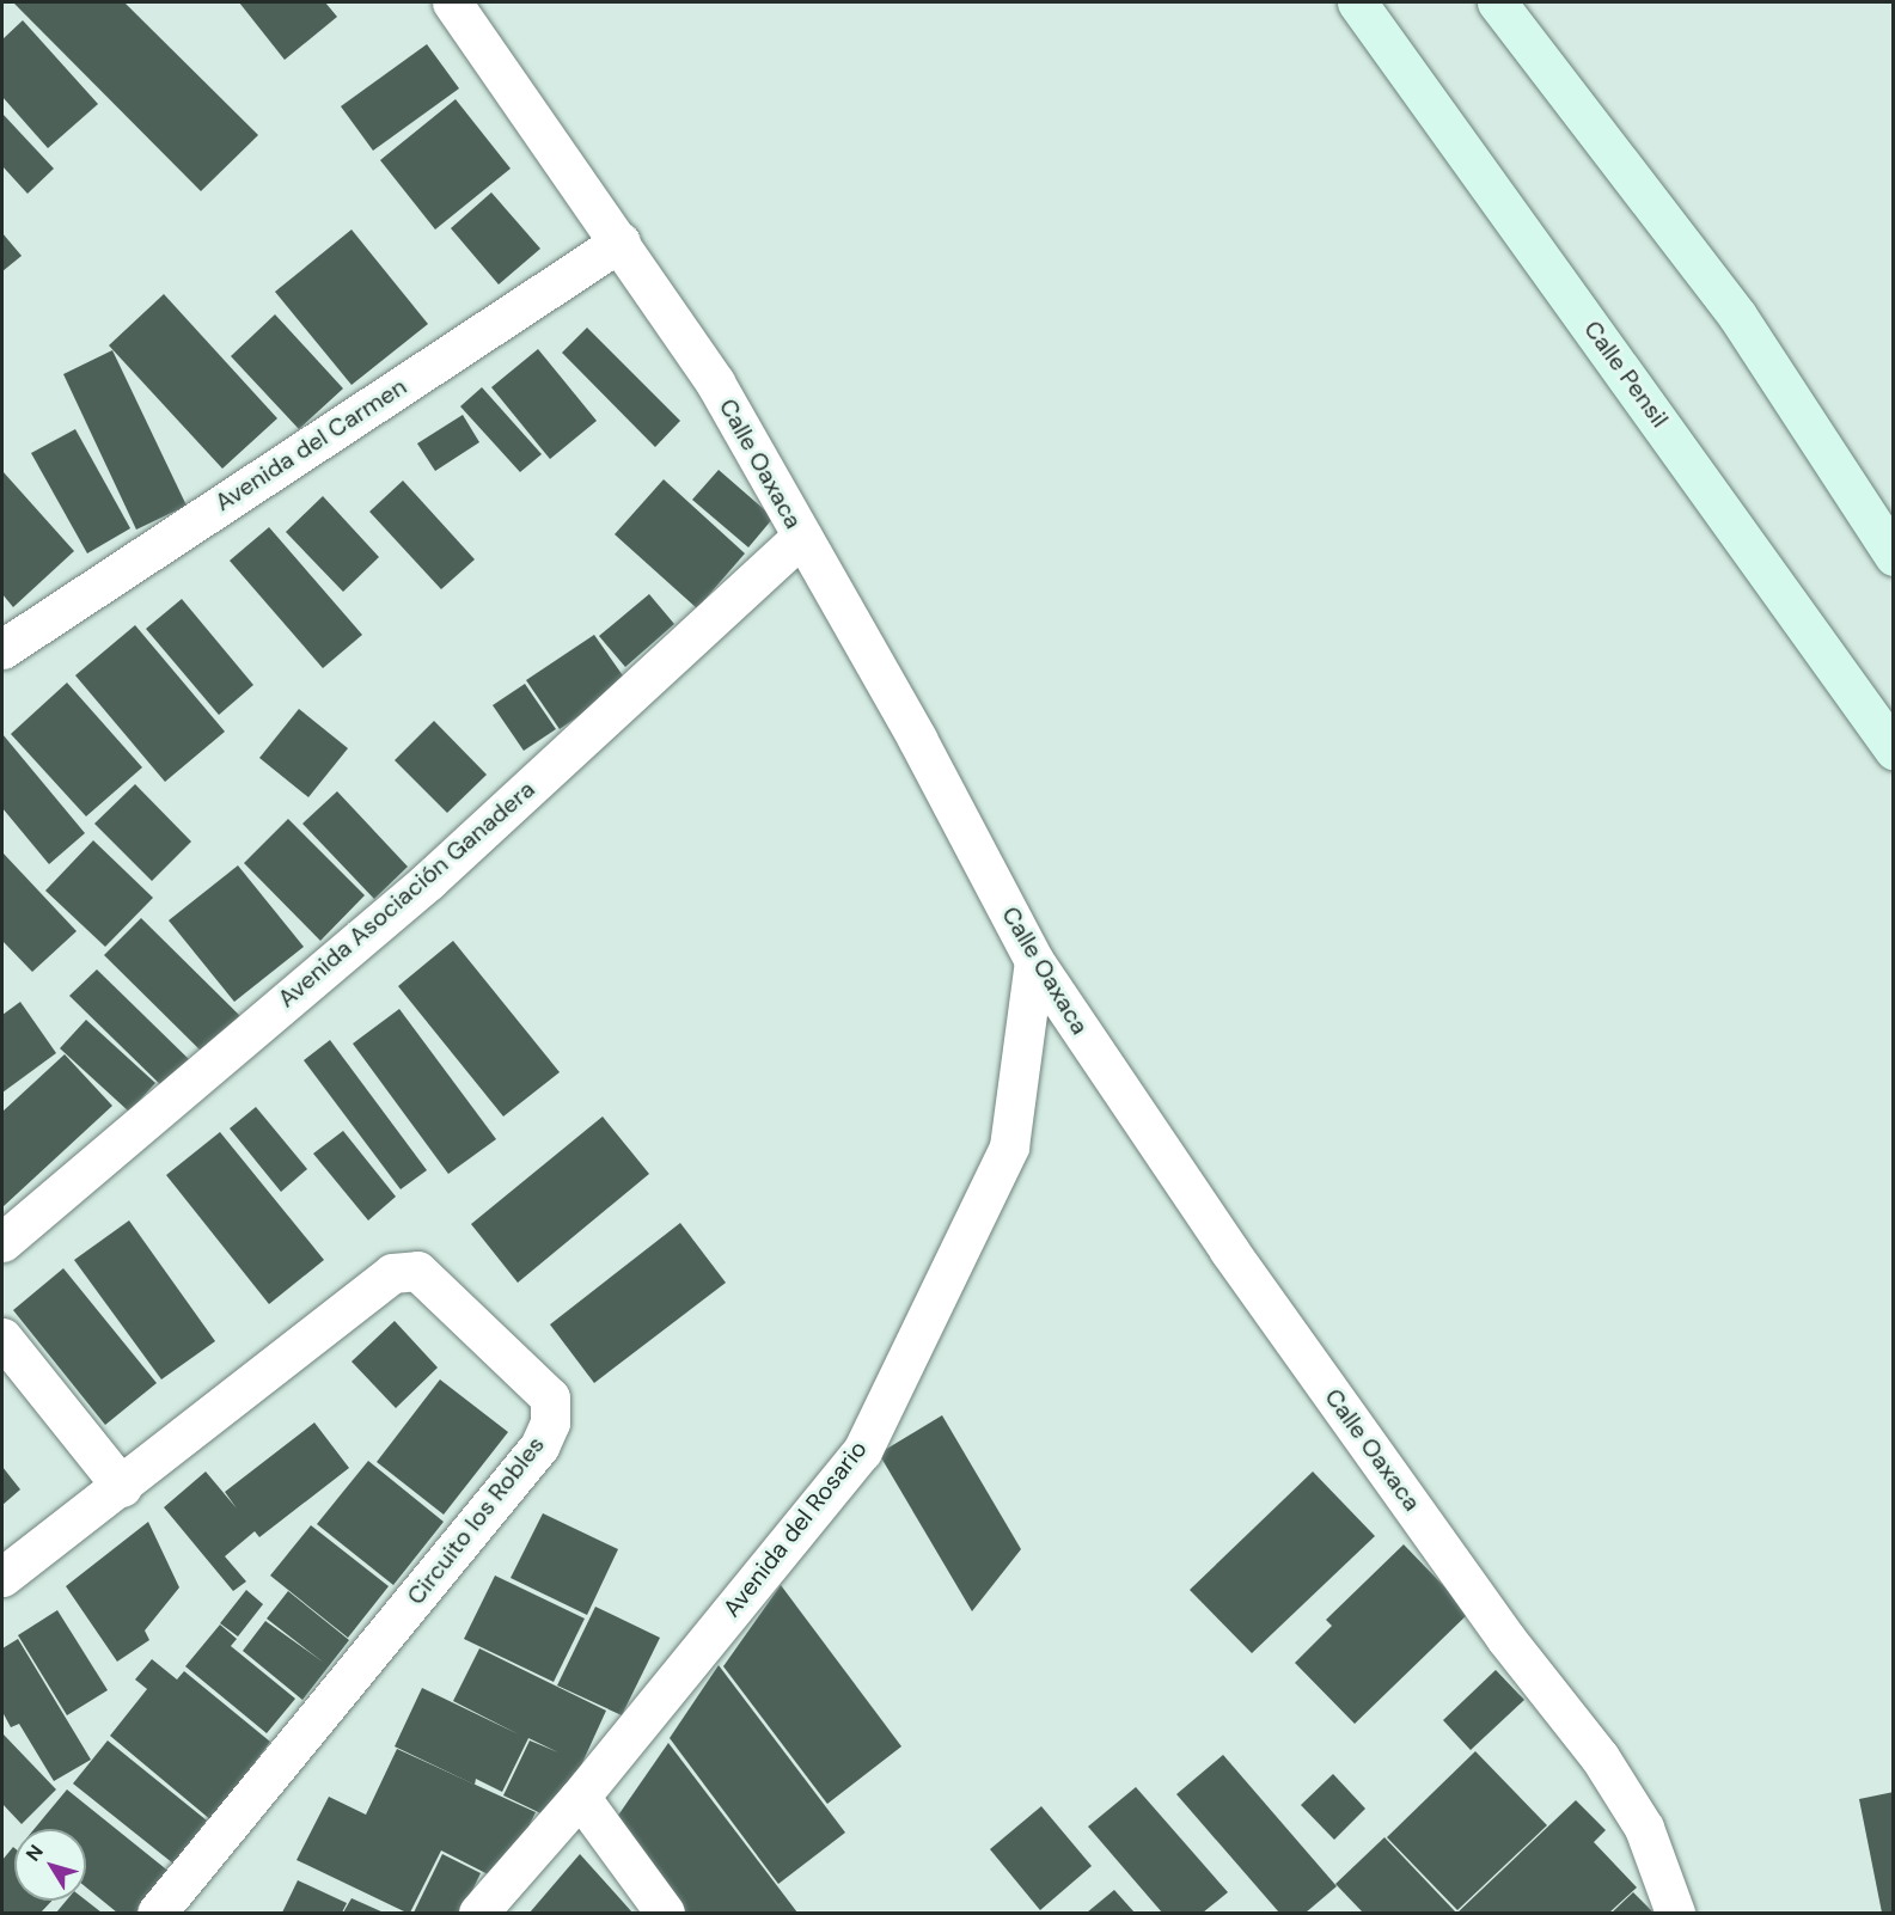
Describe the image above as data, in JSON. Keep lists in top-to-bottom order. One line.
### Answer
{"streets":{"main road":["Calle Pensil"],"street":["Avenida del Carmen","Calle Oaxaca","Avenida Asociación Ganadera","Circuito los Robles","Avenida del Rosario"]},"crossings":[["Avenida del Carmen","Calle Oaxaca"],["Calle Oaxaca","Avenida Asociación Ganadera"],["Calle Oaxaca","Avenida del Rosario"]],"north":"top left"}
